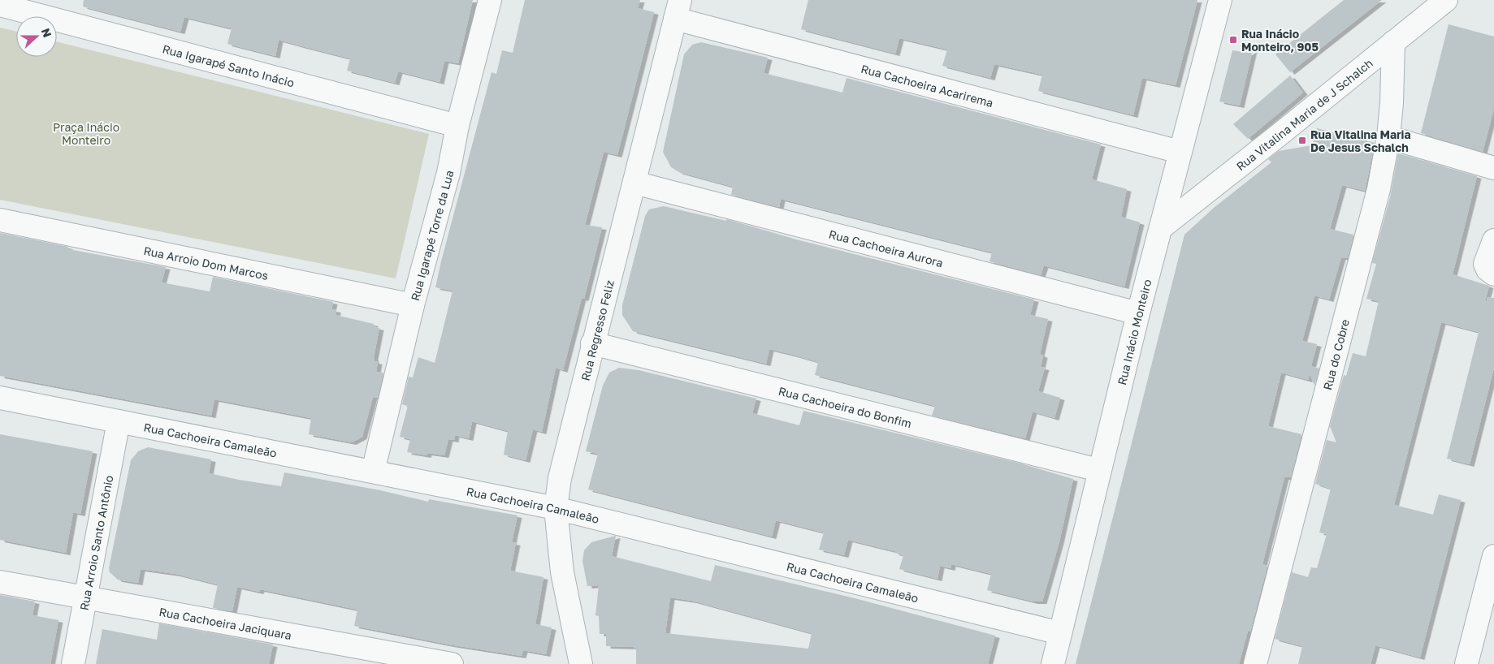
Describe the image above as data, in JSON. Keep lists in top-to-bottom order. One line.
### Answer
{"streets":{"street":["Rua Igarapé Santo Inácio","Rua Cachoeira Acarirema","Rua Vitalina Maria de J Schalch","Rua Igarapé Torre da Lua","Rua Cachoeira Aurora","Rua Arroio Dom Marcos","Rua Regresso Feliz","Rua Inácio Monteiro","Rua do Cobre","Rua Cachoeira do Bonfim","Rua Cachoeira Camaleão","Rua Arroio Santo Antônio","Rua Cachoeira Jaciquara"]},"crossings":[["Rua Igarapé Santo Inácio","Rua Igarapé Torre da Lua"],["Rua Cachoeira Acarirema","Rua Regresso Feliz"],["Rua Cachoeira Acarirema","Rua Inácio Monteiro"],["Rua Vitalina Maria de J Schalch","Rua Inácio Monteiro"],["Rua Vitalina Maria de J Schalch","Rua do Cobre"],["Rua Igarapé Torre da Lua","Rua Arroio Dom Marcos"],["Rua Igarapé Torre da Lua","Rua Cachoeira Camaleão"],["Rua Cachoeira Aurora","Rua Regresso Feliz"],["Rua Cachoeira Aurora","Rua Inácio Monteiro"],["Rua Regresso Feliz","Rua Cachoeira do Bonfim"],["Rua Regresso Feliz","Rua Cachoeira Camaleão"],["Rua Inácio Monteiro","Rua Cachoeira do Bonfim"],["Rua Inácio Monteiro","Rua Cachoeira Camaleão"],["Rua Cachoeira Camaleão","Rua Arroio Santo Antônio"],["Rua Arroio Santo Antônio","Rua Cachoeira Jaciquara"]],"parks":["Praça Inácio Monteiro"],"places":{"transit":["Rua Inácio Monteiro, 905","Rua Vitalina Maria De Jesus Schalch"]},"north":"right"}
